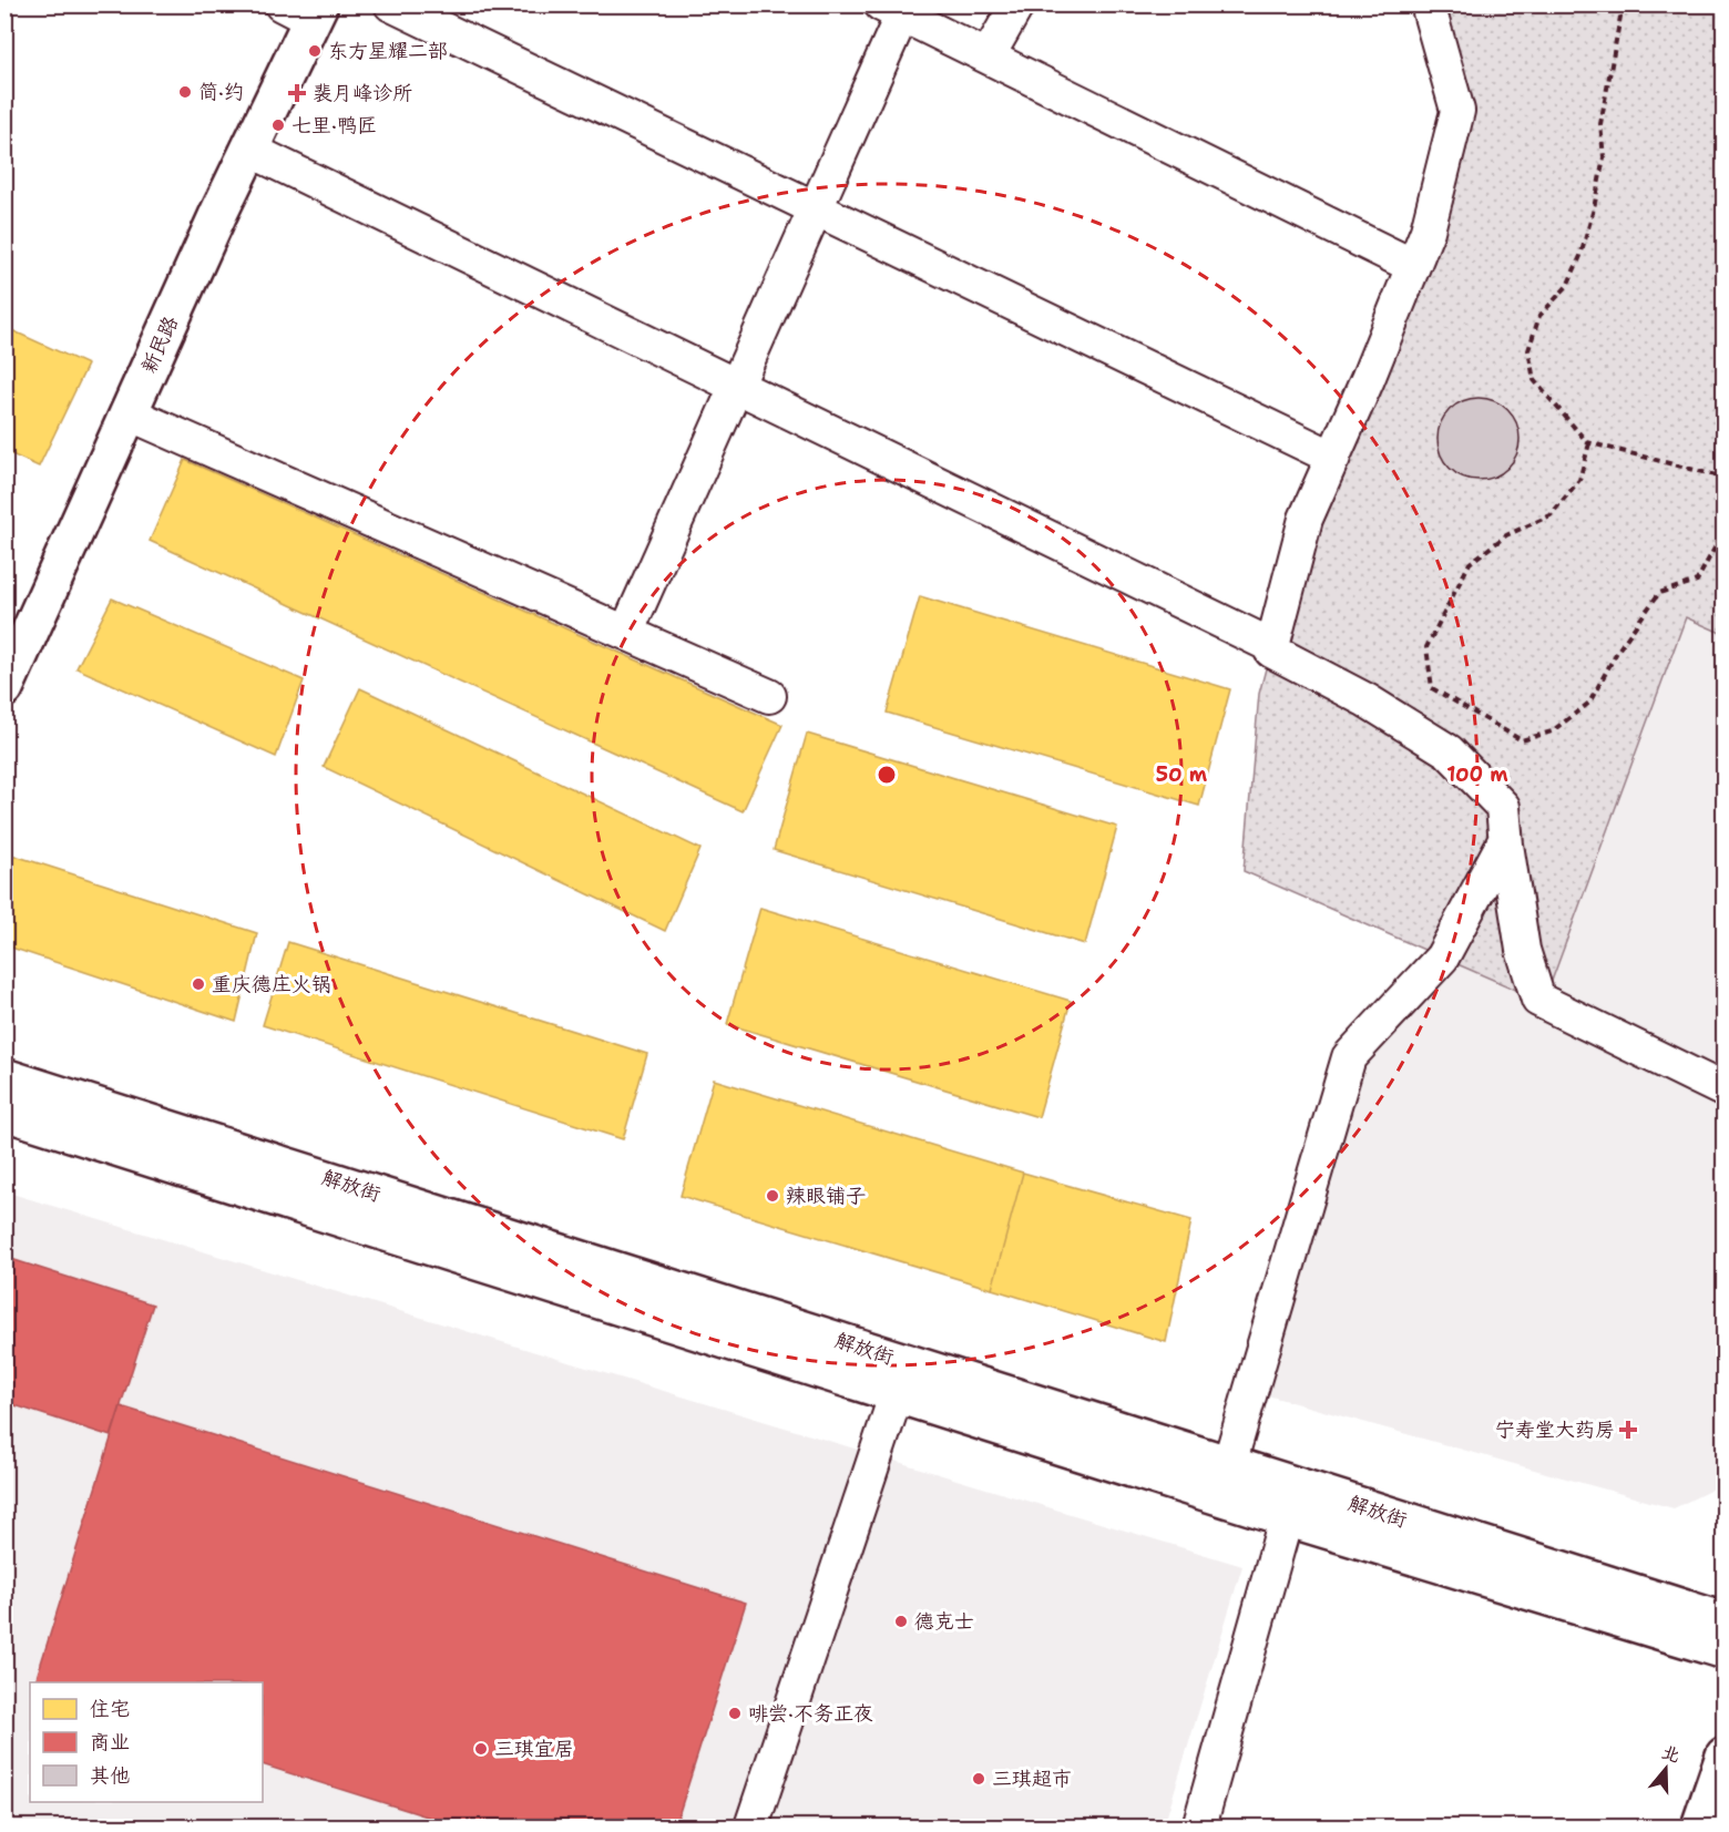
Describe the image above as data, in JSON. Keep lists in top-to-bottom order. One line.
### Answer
{"streets":{"main road":["新民路","解放街"]},"places":{"other":["东方星耀二部","简·约","七里·鸭匠","重庆德庄火锅","辣眼铺子","德克士","啡尝·不务正夜","三琪宜居","三琪超市"],"health":["裴月峰诊所","宁寿堂大药房"]},"legend":["住宅","商业","其他"],"north":"top","rings":["50 m","100 m"]}
